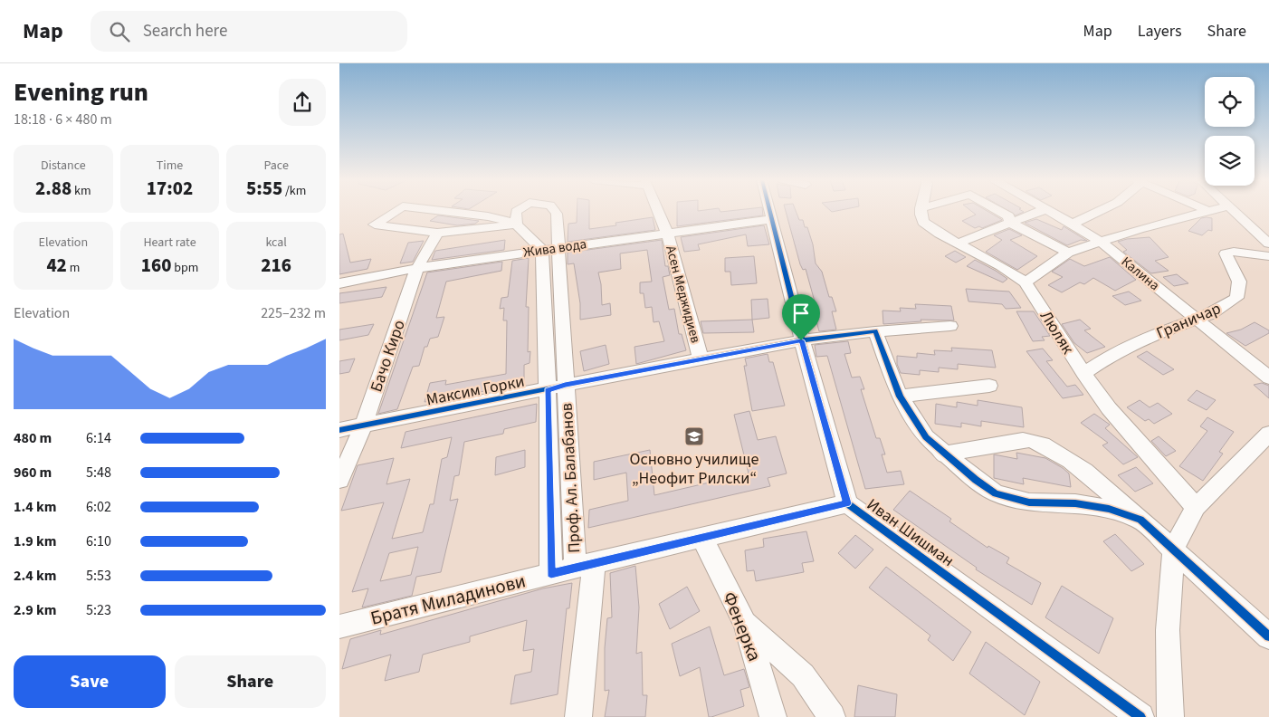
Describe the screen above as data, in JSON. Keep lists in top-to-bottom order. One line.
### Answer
{"streets":{"street":["Жива вода","Калина","Асен Меджидиев","Граничар","Люляк","Бачо Киро","Максим Горки","Проф. Ал. Балабанов","Иван Шишман","Братя Миладинови","Фенерка"]},"crossings":[["Жива вода","Асен Меджидиев"],["Жива вода","Бачо Киро"],["Жива вода","Проф. Ал. Балабанов"],["Жива вода","Иван Шишман"],["Калина","Граничар"],["Асен Меджидиев","Максим Горки"],["Граничар","Люляк"],["Бачо Киро","Максим Горки"],["Максим Горки","Проф. Ал. Балабанов"],["Максим Горки","Иван Шишман"],["Проф. Ал. Балабанов","Братя Миладинови"],["Иван Шишман","Братя Миладинови"],["Братя Миладинови","Фенерка"]],"places":{"school or university":["Основно училище „Неофит Рилски“"]},"page":{"header":"Map","search":"Search here","nav":["Map","Layers","Share"],"heading":["Evening run","18:18 · 6 × 480 m"],"stats":[["Distance","2.88 km"],["Time","17:02"],["Pace","5:55 /km"],["Elevation","42 m"],["Heart rate","160 bpm"],["kcal","216"]],"chart":["Elevation","225–232 m"],"list":[{"name":"480 m","note":"6:14"},{"name":"960 m","note":"5:48"},{"name":"1.4 km","note":"6:02"},{"name":"1.9 km","note":"6:10"},{"name":"2.4 km","note":"5:53"},{"name":"2.9 km","note":"5:23"}],"buttons":["Save","Share"]}}
